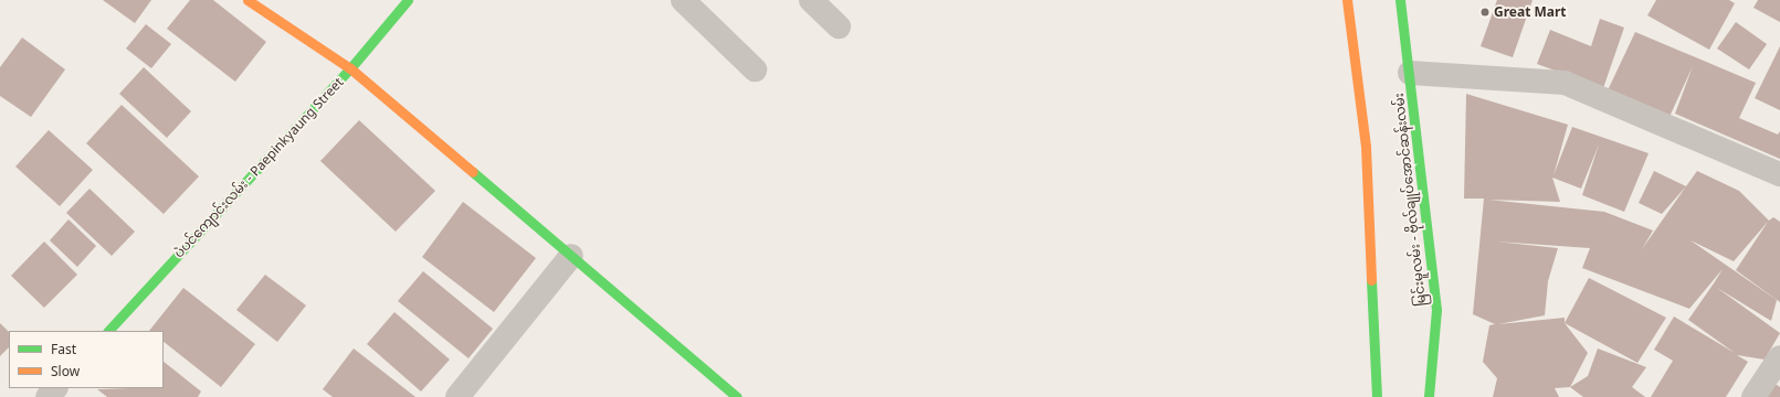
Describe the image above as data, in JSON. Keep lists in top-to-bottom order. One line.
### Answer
{"streets":{"main road":["ပဲပင်ကျောင်းလမ်း - Paepinkyaung Street","မြင်းမူလမ်း - ဗိုလ်ချုပ်အောင်ဆန်းလမ်း"]},"places":["Great Mart"],"legend":["Fast","Slow"]}
